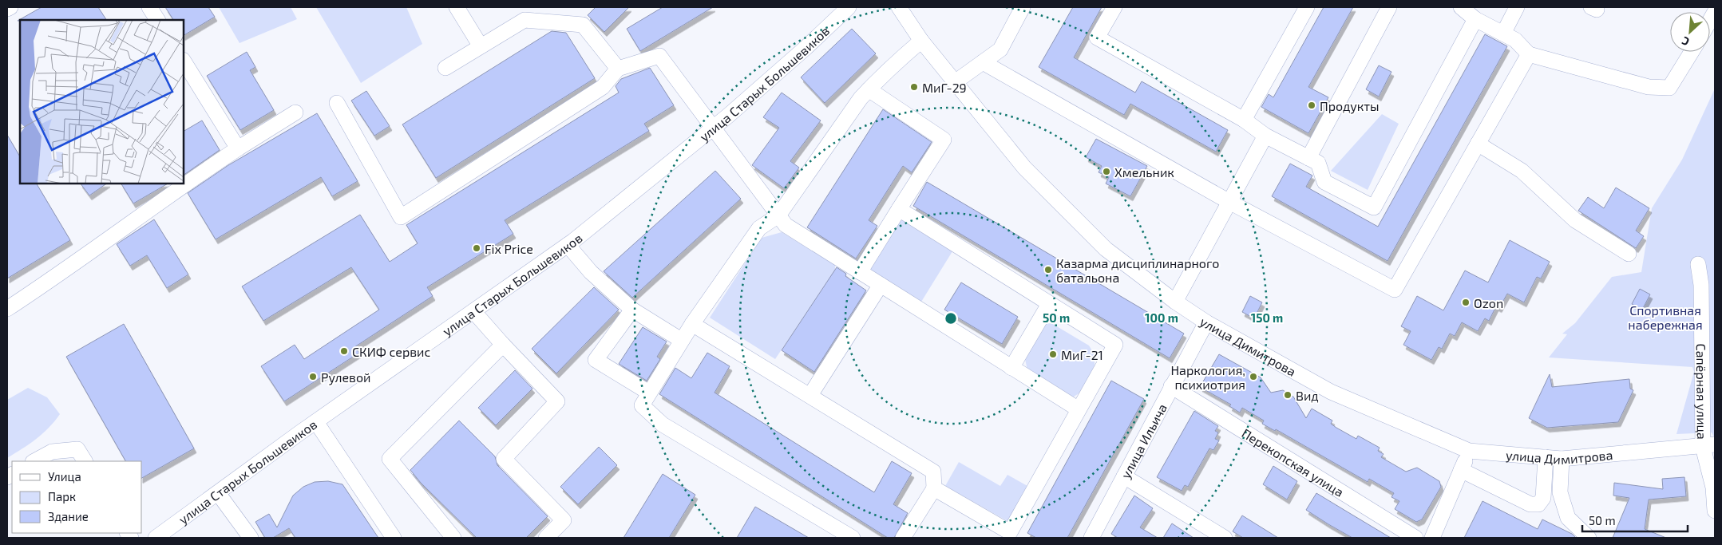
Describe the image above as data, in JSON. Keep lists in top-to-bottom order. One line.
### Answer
{"streets":{"street":["улица Старых Большевиков","улица Димитрова","Сапёрная улица","улица Ильича","Перекопская улица"]},"crossings":[["улица Димитрова","Сапёрная улица"],["улица Димитрова","улица Ильича"],["улица Ильича","Перекопская улица"]],"parks":["Спортивная набережная"],"places":["МиГ-29","Продукты","Хмельник","Fix Price","Казарма дисциплинарного батальона","Ozon","СКИФ сервис","МиГ-21","Рулевой","Наркология, психиотрия","Вид"],"legend":["Улица","Парк","Здание"],"scale_bar":"50 m","north":"bottom left","rings":["50 m","100 m","150 m"]}
